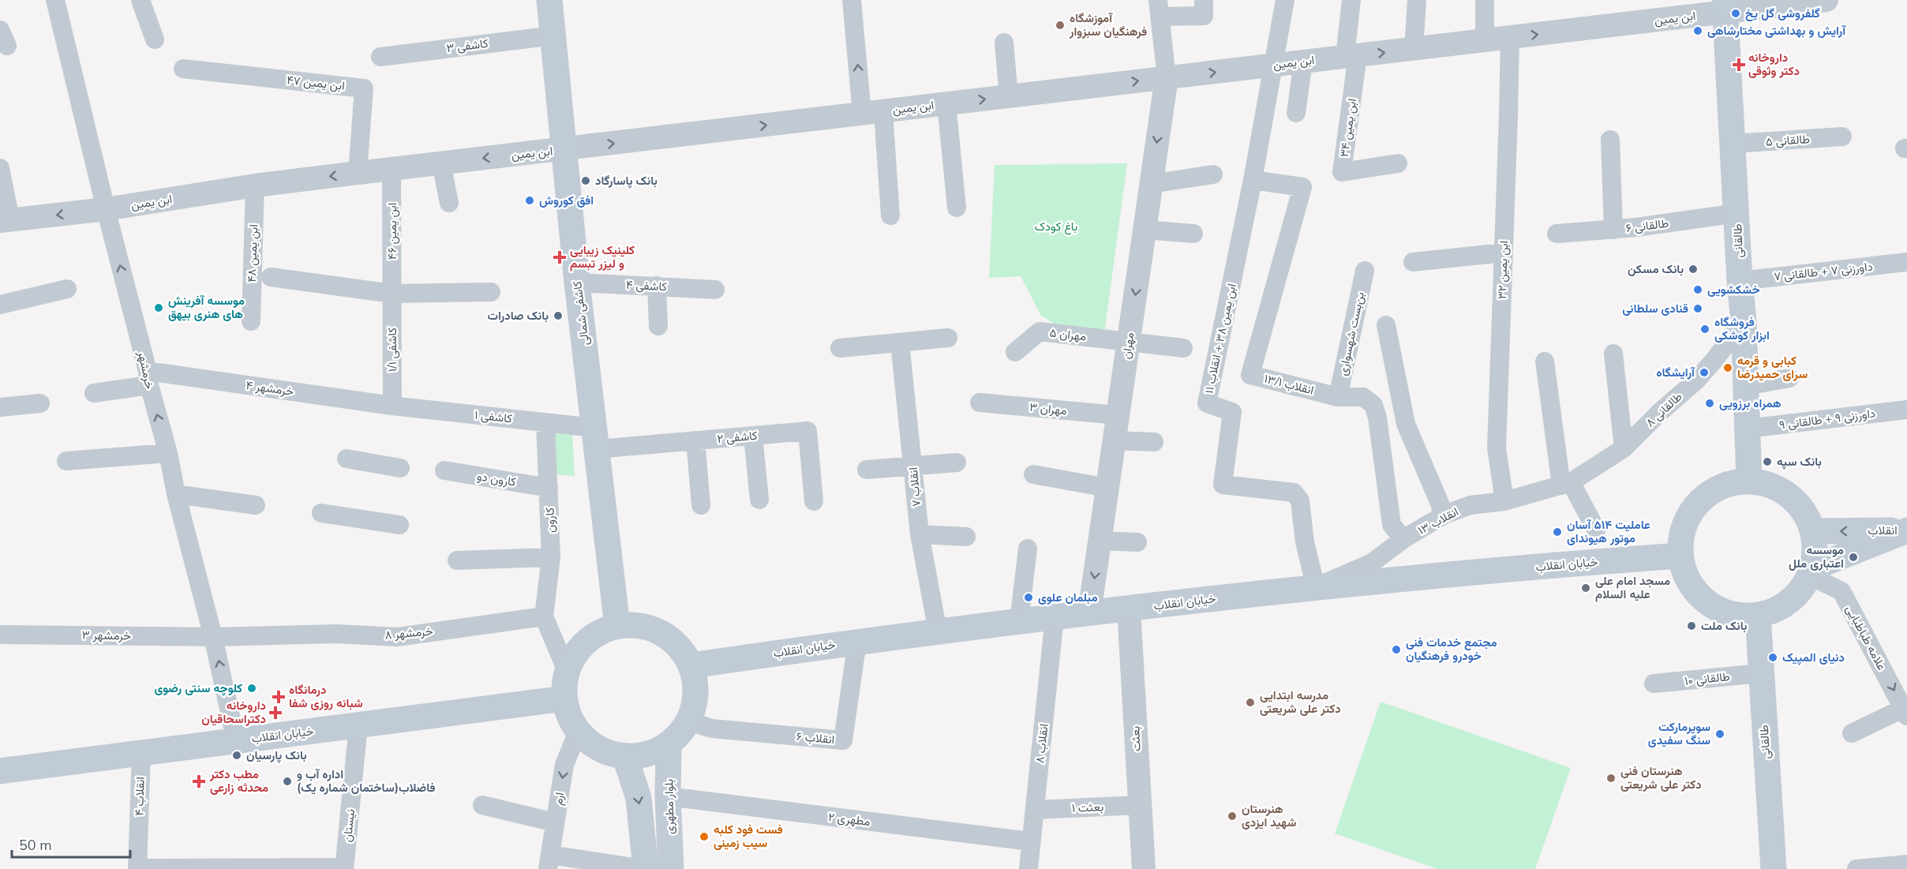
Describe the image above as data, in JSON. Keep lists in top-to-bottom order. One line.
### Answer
{"streets":{"main road":["طالقانی","کاشفی شمالی","انقلاب","خیابان انقلاب","بلوار مطهری"],"street":["ابن یمین","کاشفی ۳","ابن یمین ۴۷","ابن یمین ۳۴","طالقانی ۵","طالقانی ۶","ابن یمین ۴۶","ابن یمین ۴۸","ابن یمین ۳۲","داورزنی ۷ + طالقانی ۷","کاشفی ۴","بن‌بست شهسواری","مهران ۵","ابن یمین ۳۸ + انقلاب ۱۱","مهران","کاشفی ۱/۱","خرمشهر","انقلاب ۱۳/۱","خرمشهر ۴","مهران ۳","طالقانی ۸","کاشفی ۱","داورزنی ۹ + طالقانی ۹","کاشفی ۲","کارون دو","انقلاب ۷","کارون","انقلاب ۱۳","خرمشهر ۸","خرمشهر ۳","علامه طباطبایی","طالقانی ۱۰","انقلاب ۶","بعثت","انقلاب ۸","انقلاب ۴","ارم","بعثت ۱","مطهری ۲","نیستان"]},"crossings":[["ابن یمین","ابن یمین ۴۷"],["ابن یمین","ابن یمین ۳۴"],["ابن یمین","ابن یمین ۴۶"],["ابن یمین","طالقانی"],["ابن یمین","ابن یمین ۴۸"],["ابن یمین","ابن یمین ۳۲"],["ابن یمین","کاشفی شمالی"],["ابن یمین","ابن یمین ۳۸ + انقلاب ۱۱"],["ابن یمین","مهران"],["ابن یمین","خرمشهر"],["کاشفی ۳","کاشفی شمالی"],["طالقانی ۵","طالقانی"],["طالقانی ۶","طالقانی"],["ابن یمین ۴۶","کاشفی ۱/۱"],["طالقانی","داورزنی ۷ + طالقانی ۷"],["طالقانی","طالقانی ۸"],["طالقانی","داورزنی ۹ + طالقانی ۹"],["طالقانی","انقلاب"],["طالقانی","خیابان انقلاب"],["طالقانی","علامه طباطبایی"],["طالقانی","طالقانی ۱۰"],["ابن یمین ۳۲","انقلاب ۱۳"],["کاشفی ۴","کاشفی شمالی"],["کاشفی شمالی","کاشفی ۱"],["کاشفی شمالی","کاشفی ۲"],["کاشفی شمالی","خیابان انقلاب"],["کاشفی شمالی","انقلاب ۶"],["کاشفی شمالی","ارم"],["کاشفی شمالی","بلوار مطهری"],["بن‌بست شهسواری","انقلاب ۱۳/۱"],["مهران ۵","مهران"],["ابن یمین ۳۸ + انقلاب ۱۱","انقلاب ۱۳/۱"],["ابن یمین ۳۸ + انقلاب ۱۱","انقلاب ۱۳"],["ابن یمین ۳۸ + انقلاب ۱۱","خیابان انقلاب"],["مهران","مهران ۳"],["مهران","خیابان انقلاب"],["کاشفی ۱/۱","خرمشهر ۴"],["کاشفی ۱/۱","کاشفی ۱"],["خرمشهر","خرمشهر ۴"],["خرمشهر","خیابان انقلاب"],["خرمشهر","خرمشهر ۸"],["خرمشهر","خرمشهر ۳"],["انقلاب ۱۳/۱","انقلاب ۱۳"],["خرمشهر ۴","کاشفی ۱"],["طالقانی ۸","انقلاب ۱۳"],["کاشفی ۱","کاشفی ۲"],["کاشفی ۱","کارون"],["کارون دو","کارون"],["انقلاب ۷","خیابان انقلاب"],["کارون","خرمشهر ۸"],["انقلاب ۱۳","خیابان انقلاب"],["انقلاب","خیابان انقلاب"],["انقلاب","علامه طباطبایی"],["خیابان انقلاب","علامه طباطبایی"],["خیابان انقلاب","انقلاب ۶"],["خیابان انقلاب","بعثت"],["خیابان انقلاب","انقلاب ۸"],["خیابان انقلاب","انقلاب ۴"],["خیابان انقلاب","ارم"],["خیابان انقلاب","بلوار مطهری"],["خیابان انقلاب","نیستان"],["خرمشهر ۸","خرمشهر ۳"],["انقلاب ۶","ارم"],["انقلاب ۶","بلوار مطهری"],["بعثت","بعثت ۱"],["انقلاب ۸","بعثت ۱"],["انقلاب ۸","مطهری ۲"],["ارم","بلوار مطهری"],["بلوار مطهری","مطهری ۲"]],"one_way":["خرمشهر","علامه طباطبایی","ارم"],"parks":["باغ کودک"],"places":{"other":["گلفروشی گل یخ","آموزشگاه فرهنگیان سبزوار","آرایش و بهداشتی مختارشاهی","بانک پاسارگاد","افق کوروش","بانک مسکن","خشکشویی","موسسه آفرینش های هنری بیهق","قنادی سلطانی","بانک صادرات","فروشگاه ابزار کوشکی","کبابی و قرمه سرای حمیدرضا","آرایشگاه","همراه برزویی","بانک سپه","عاملیت ۵۱۴ آسان موتور هیوندای","موسسه اعتباری ملل","مسجد امام علی علیه السلام","مبلمان علوی","بانک ملت","مجتمع خدمات فنی خودرو فرهنگیان","دنیای المپیک","کلوچه سنتی رضوی","مدرسه ابتدایی دکتر علی شریعتی","سوپرمارکت سنگ سفیدی","بانک پارسیان","هنرستان فنی دکتر علی شریعتی","اداره آب و فاضلاب(ساختمان شماره یک)","هنرستان شهید ایزدی","فست فود کلبه سیب زمینی"],"health":["داروخانه دکتر وثوقی","کلینیک زیبایی و لیزر تبسم","درمانگاه شبانه روزی شفا","داروخانه دکتراسحاقیان","مطب دکتر محدثه زارعی"]},"scale_bar":"50 m"}
